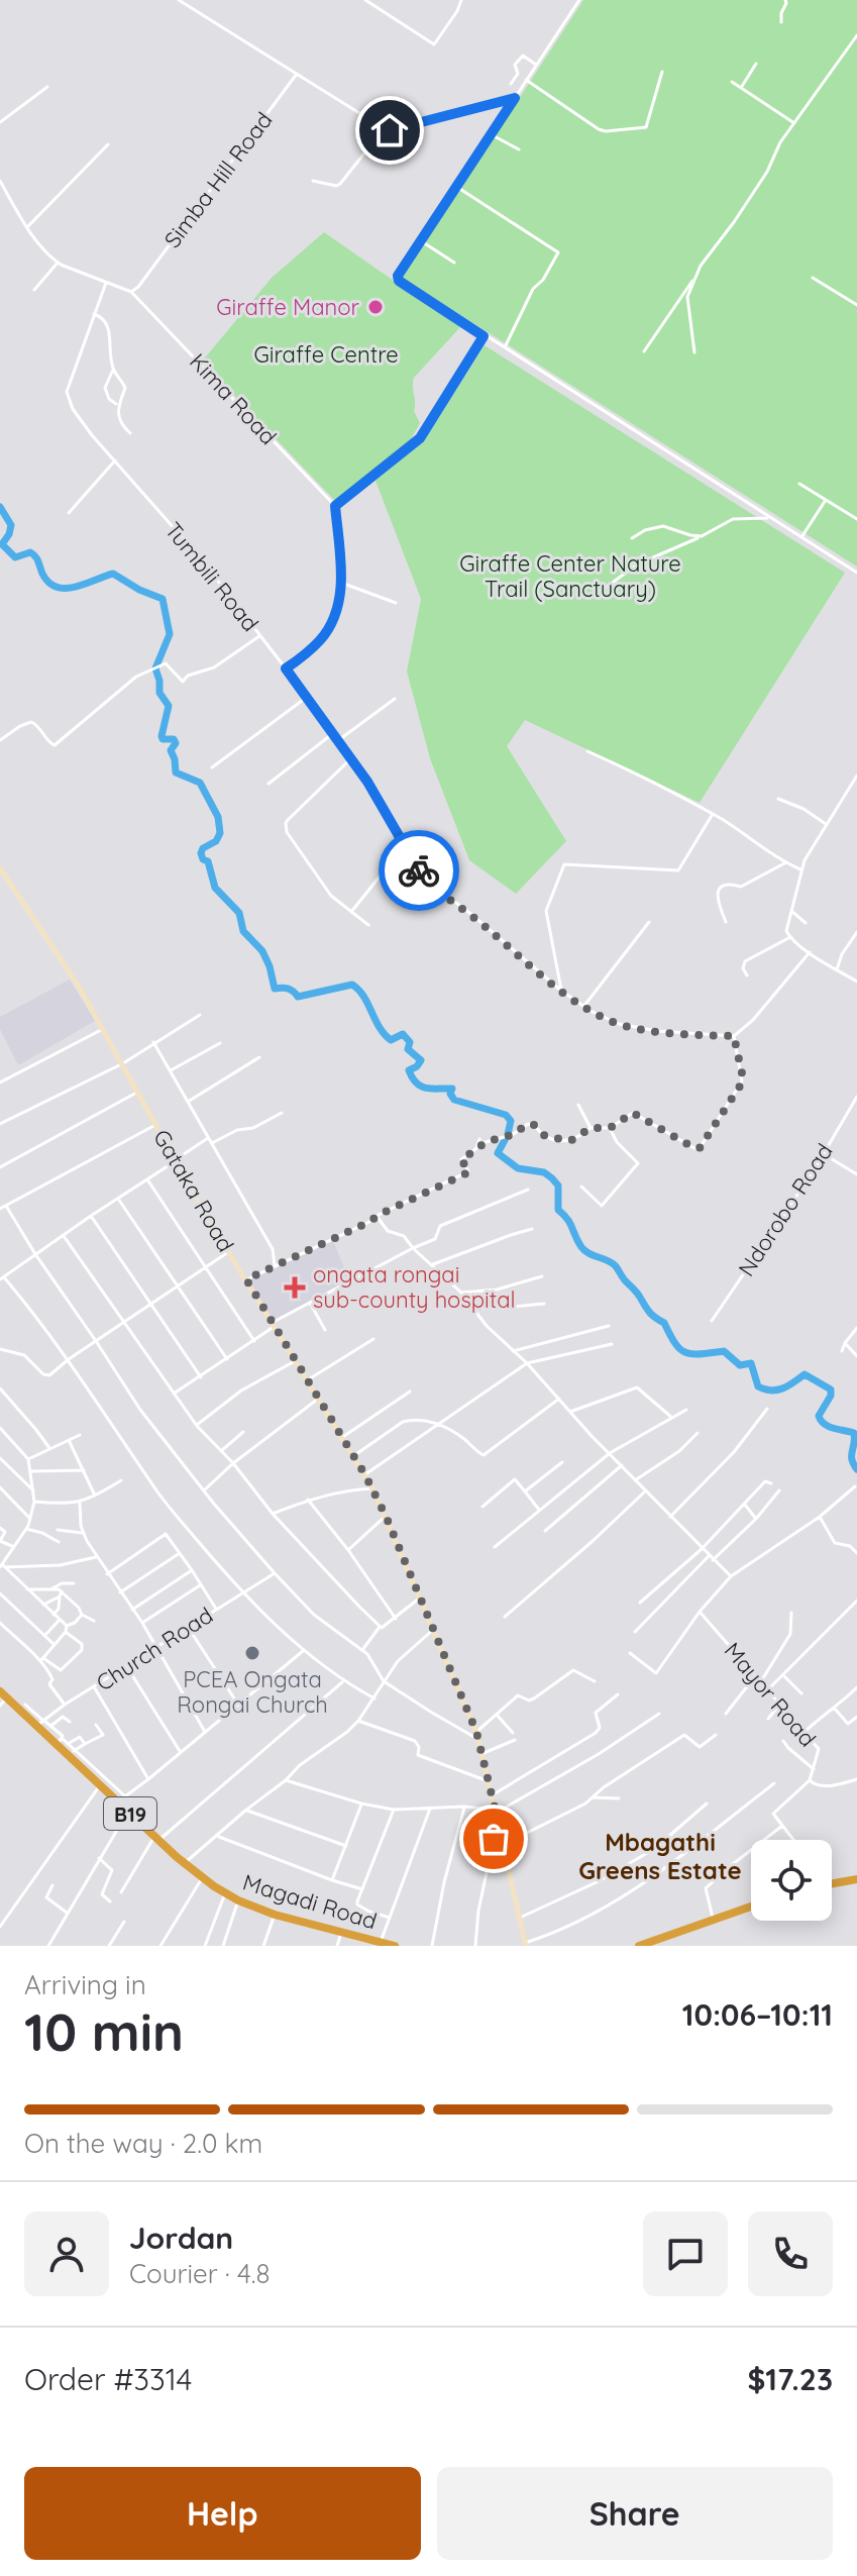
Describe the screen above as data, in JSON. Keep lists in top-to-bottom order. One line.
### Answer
{"streets":{"highway":["B19","Magadi Road"],"street":["Simba Hill Road","Kima Road","Tumbili Road","Gataka Road","Ndorobo Road","Church Road","Mayor Road"]},"crossings":[["Simba Hill Road","Kima Road"],["Church Road","Magadi Road"]],"districts":["Mbagathi Greens Estate"],"parks":["Giraffe Centre","Giraffe Center Nature Trail (Sanctuary)"],"places":{"other":["Giraffe Manor","PCEA Ongata Rongai Church"],"health":["ongata rongai sub-county hospital"]},"page":{"heading":["10 min","Arriving in","10:06–10:11"],"panel":["Jordan","Courier · 4.8","Order #3314","$17.23"],"bar":"On the way · 2.0 km","buttons":["Help","Share"]}}
